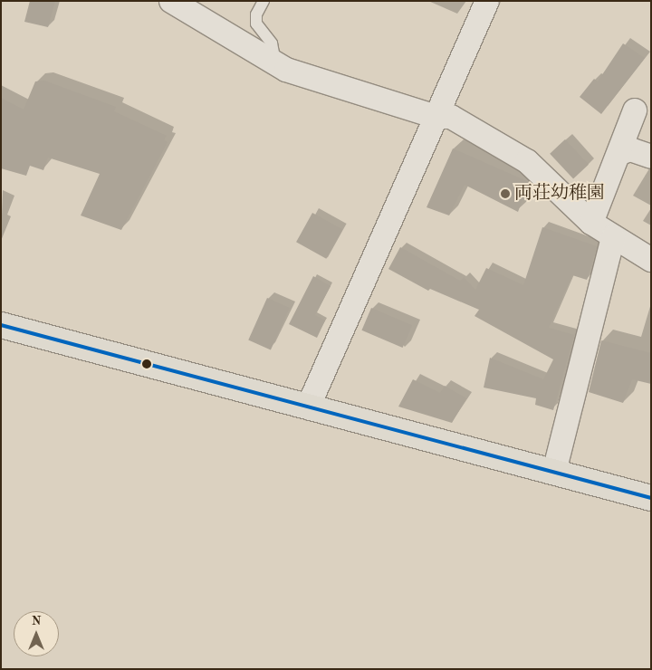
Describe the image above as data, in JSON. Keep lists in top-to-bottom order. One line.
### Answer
{"places":["両荘幼稚園"],"north":"top"}
